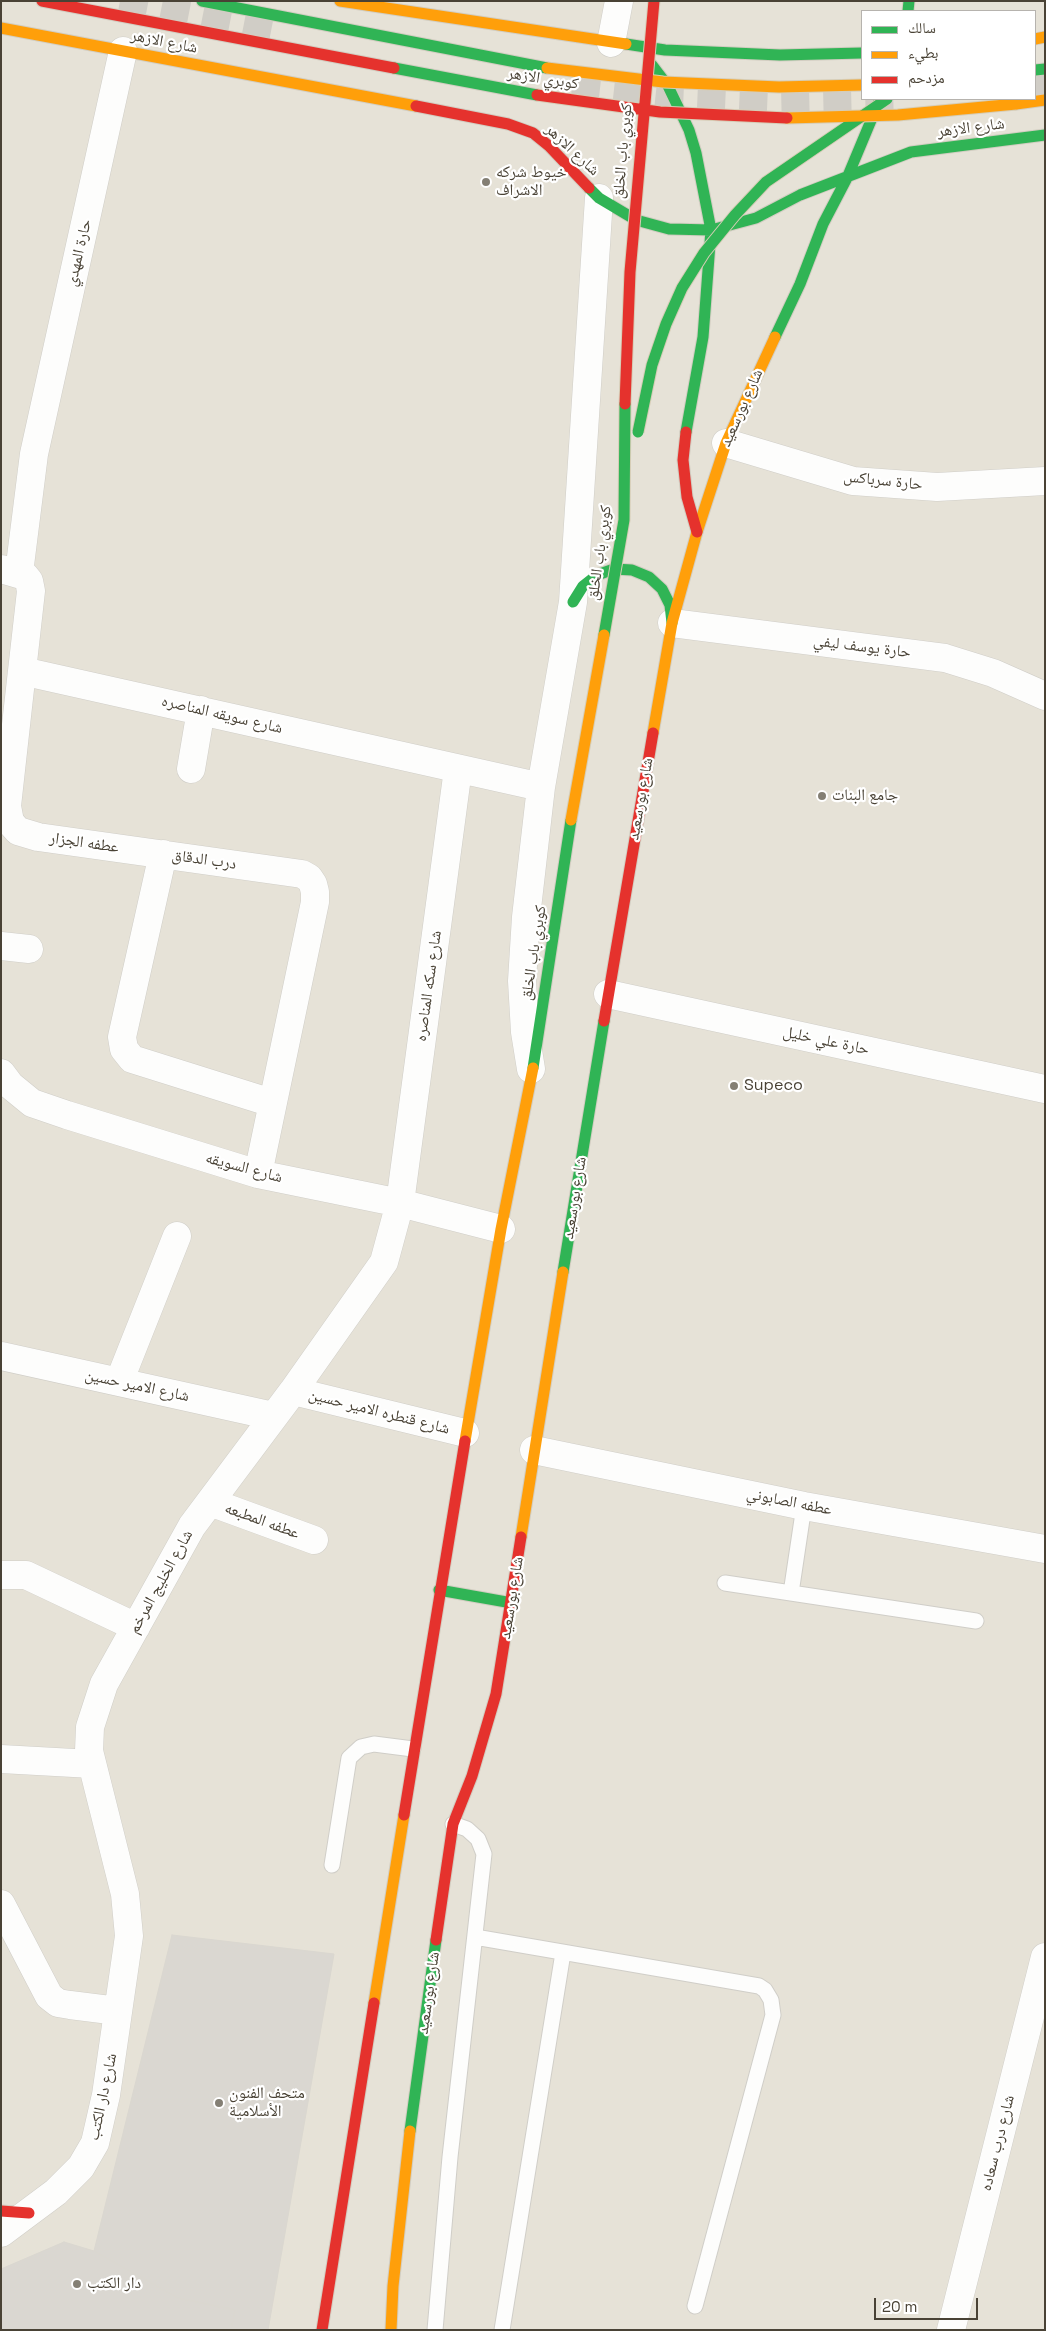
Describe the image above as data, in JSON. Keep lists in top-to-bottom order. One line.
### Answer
{"streets":{"main road":["شارع الازهر","كوبري الازهر","كوبري باب الخلق","شارع بورسعيد"],"street":["حارة المهدي","حارة سرباكس","حارة يوسف ليفي","شارع سويقه المناصره","عطفه الجزار","درب الدقاق","شارع سكه المناصره","حارة علي خليل","شارع السويقه","شارع الامير حسين","شارع قنطره الامير حسين","عطفه الصابوني","عطفه المطبعه","شارع الخليج المرخم","شارع دار الكتب","شارع درب سعاده"]},"crossings":[["شارع الازهر","حارة المهدي"],["شارع الازهر","شارع بورسعيد"],["شارع بورسعيد","حارة سرباكس"],["شارع بورسعيد","حارة يوسف ليفي"],["شارع بورسعيد","حارة علي خليل"],["شارع بورسعيد","عطفه الصابوني"],["شارع سويقه المناصره","عطفه الجزار"],["شارع سويقه المناصره","شارع سكه المناصره"],["عطفه الجزار","درب الدقاق"],["درب الدقاق","شارع السويقه"],["شارع سكه المناصره","شارع السويقه"],["شارع سكه المناصره","شارع الخليج المرخم"],["شارع السويقه","شارع الخليج المرخم"],["شارع الامير حسين","شارع الخليج المرخم"],["شارع قنطره الامير حسين","شارع الخليج المرخم"],["عطفه المطبعه","شارع الخليج المرخم"],["شارع الخليج المرخم","شارع دار الكتب"]],"places":["خيوط شركه الاشراف","جامع البنات","Supeco","متحف الفنون الأسلامية","دار الكتب"],"legend":["سالك","بطيء","مزدحم"],"scale_bar":"20 m"}
